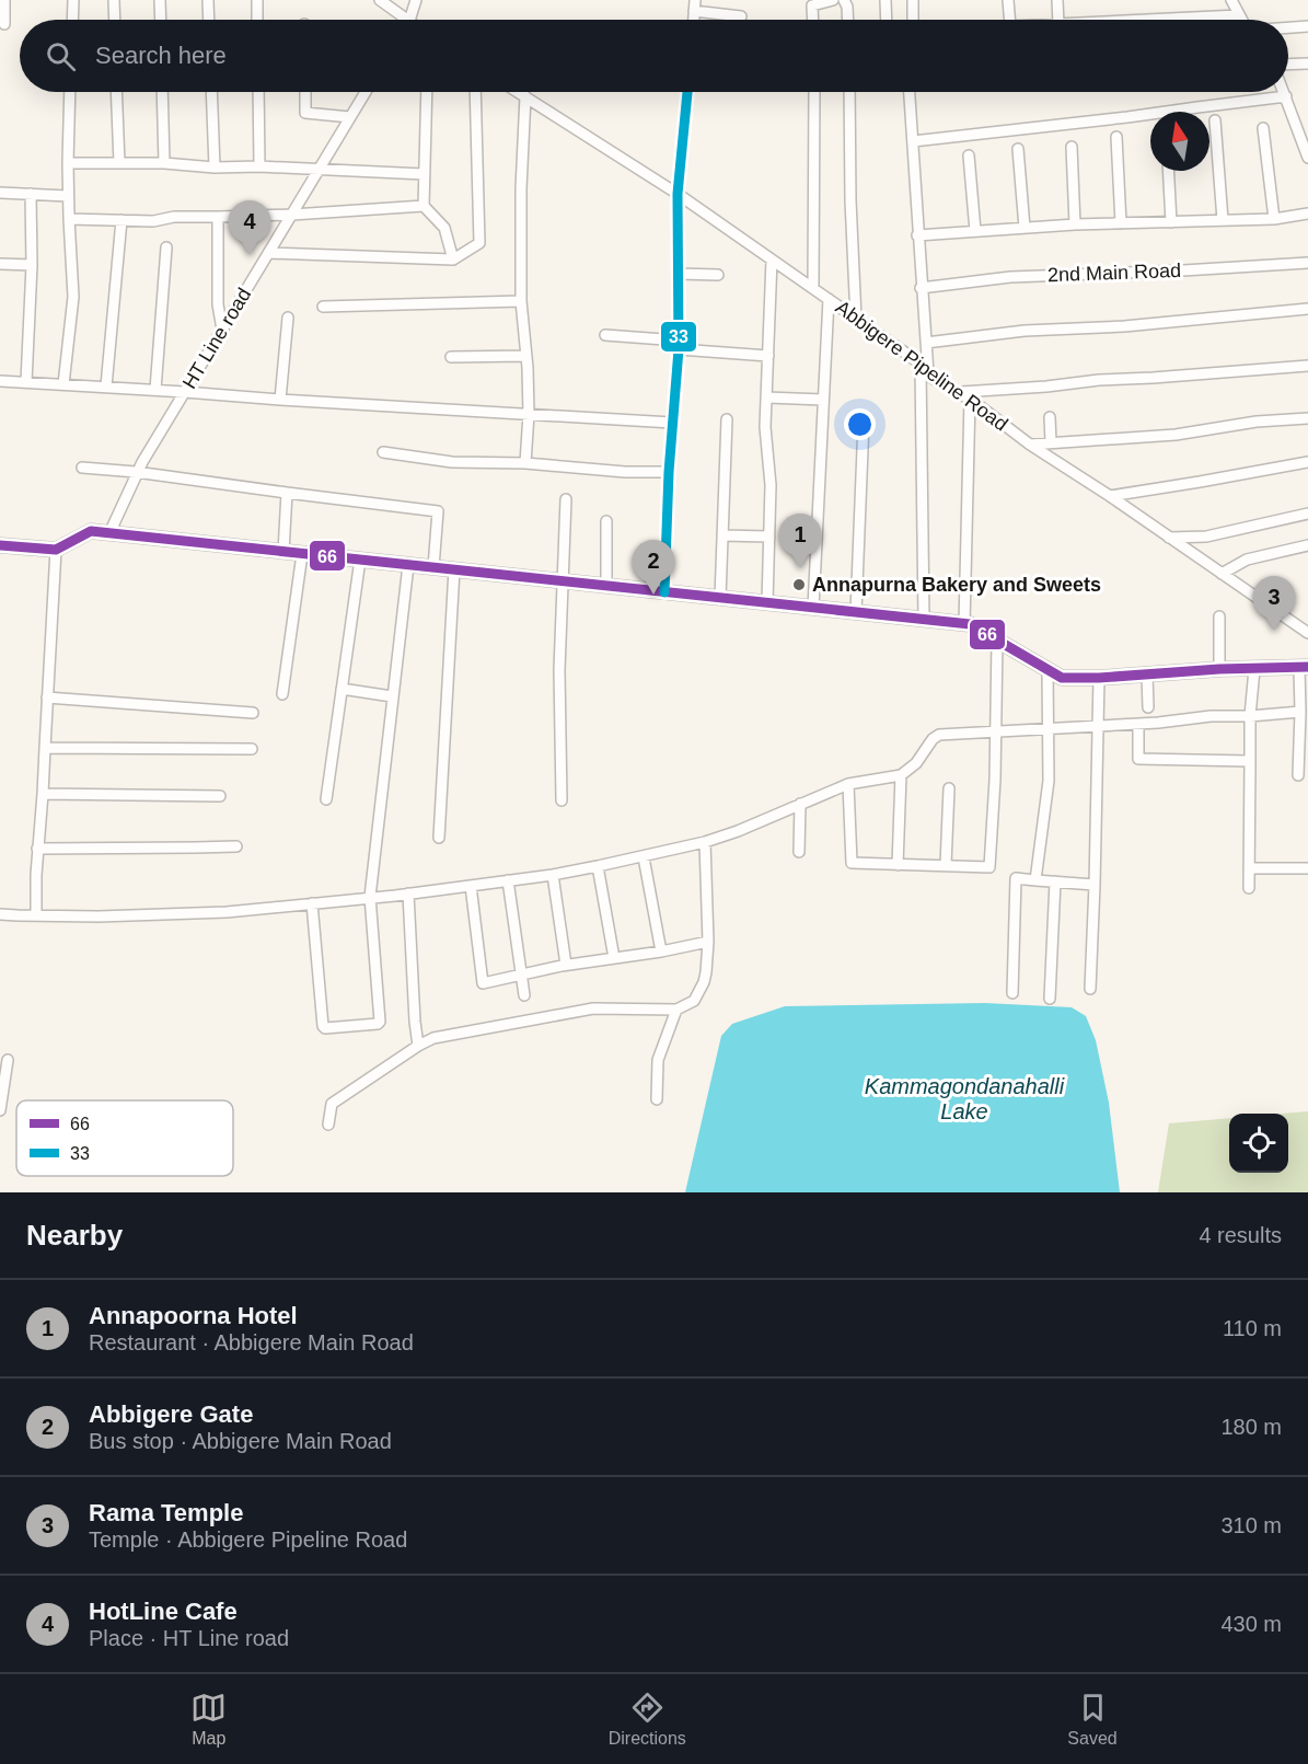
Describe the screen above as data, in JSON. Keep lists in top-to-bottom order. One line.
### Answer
{"streets":{"street":["2nd Main Road","HT Line road","Abbigere Pipeline Road"]},"water":["Kammagondanahalli Lake"],"places":["Annapurna Bakery and Sweets"],"lines":["transit line 33","transit line 66"],"legend":["66","33"],"north":"top","page":{"search":"Search here","pins":["4","1","2","3"],"heading":["Nearby","4 results"],"list":[{"mark":"1","name":"Annapoorna Hotel","note":"Restaurant · Abbigere Main Road","value":"110 m"},{"mark":"2","name":"Abbigere Gate","note":"Bus stop · Abbigere Main Road","value":"180 m"},{"mark":"3","name":"Rama Temple","note":"Temple · Abbigere Pipeline Road","value":"310 m"},{"mark":"4","name":"HotLine Cafe","note":"Place · HT Line road","value":"430 m"}],"nav":["Map","Directions","Saved"]}}
